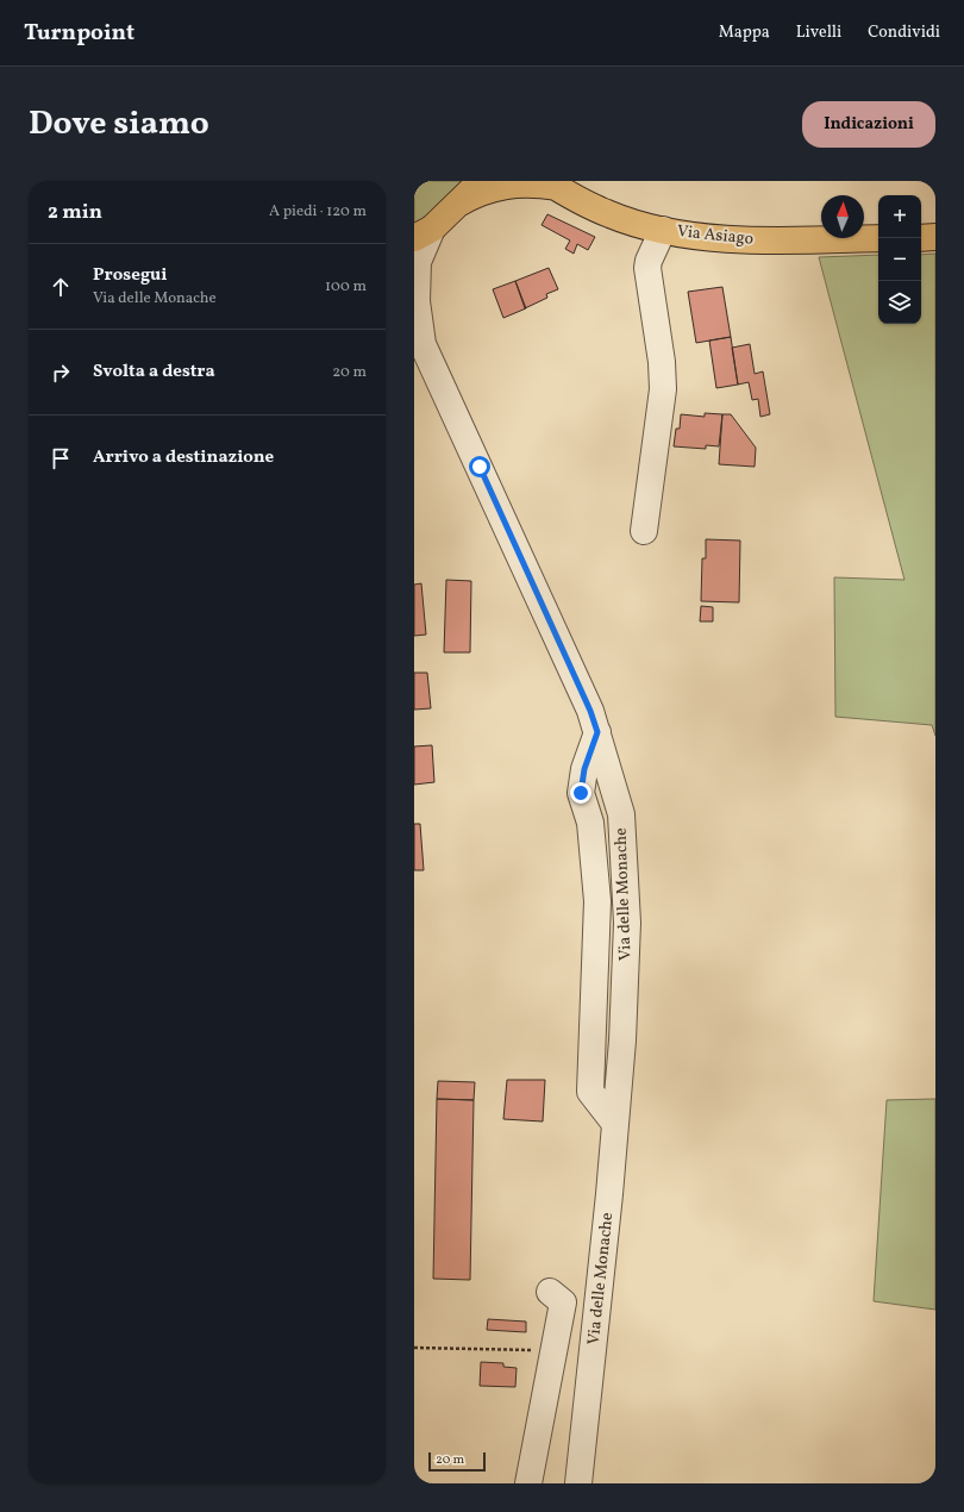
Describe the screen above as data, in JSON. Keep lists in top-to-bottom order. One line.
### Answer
{"streets":{"main road":["Via Asiago"],"street":["Via delle Monache"]},"scale_bar":"20 m","north":"top","page":{"header":"Turnpoint","nav":["Mappa","Livelli","Condividi"],"title":"Dove siamo","buttons":"Indicazioni","heading":["2 min","A piedi · 120 m"],"map_buttons":["+","−"],"list":[["Prosegui","Via delle Monache","100 m"],["Svolta a destra","20 m"],"Arrivo a destinazione"],"scale":"20 m"}}
